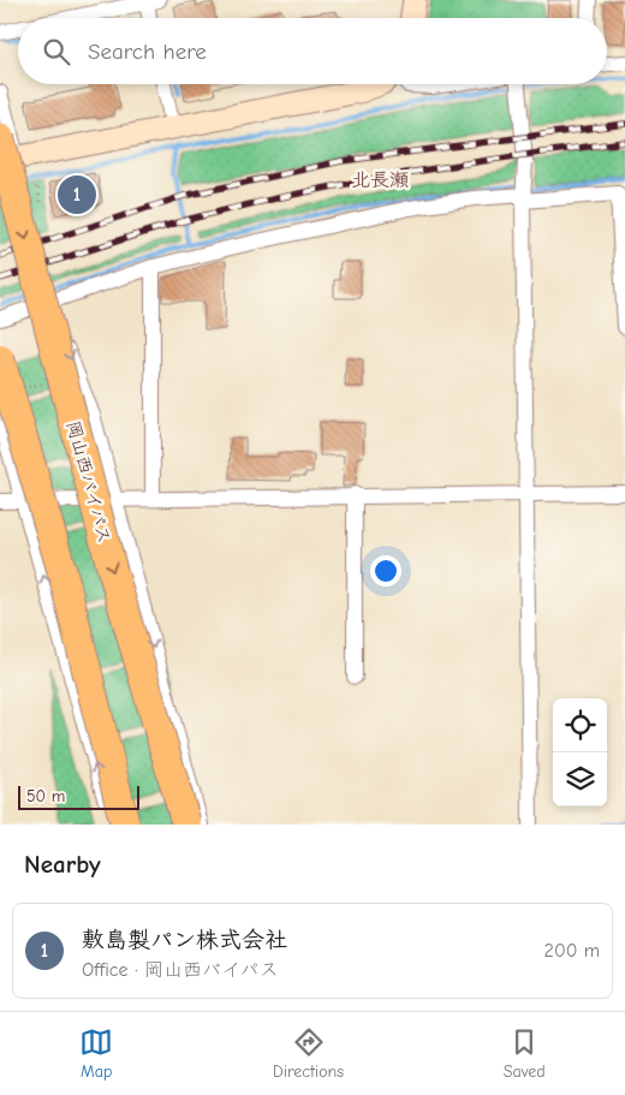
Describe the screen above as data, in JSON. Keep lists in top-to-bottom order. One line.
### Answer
{"streets":{"highway":["岡山西バイパス"]},"districts":["北長瀬"],"scale_bar":"50 m","page":{"search":"Search here","pins":"1","scale":"50 m","heading":"Nearby","list":[{"mark":"1","name":"敷島製パン株式会社","note":"Office · 岡山西バイパス","value":"200 m"}],"nav":["Map","Directions","Saved"]}}
